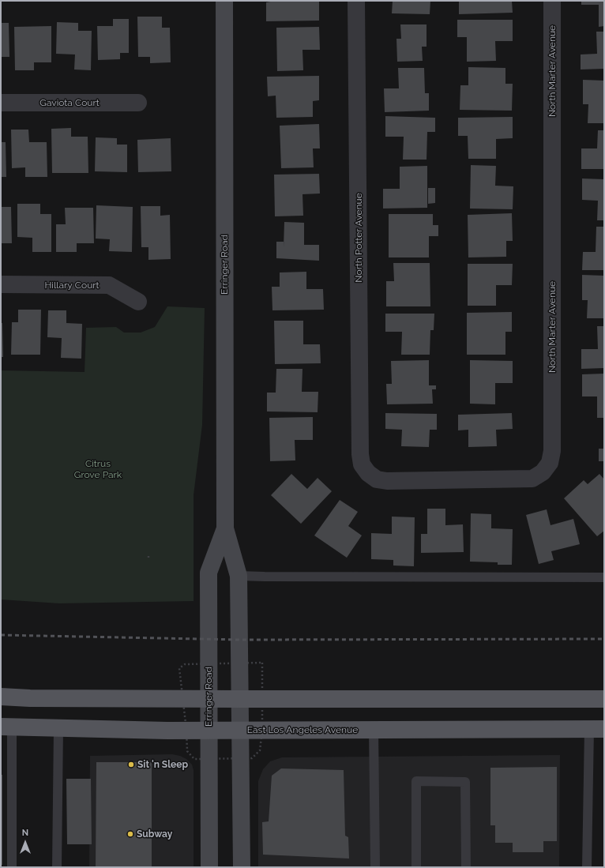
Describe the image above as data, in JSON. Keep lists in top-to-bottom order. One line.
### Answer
{"streets":{"main road":["Erringer Road","East Los Angeles Avenue"],"street":["North Marter Avenue","Gaviota Court","North Potter Avenue","Hillary Court"]},"crossings":[["North Marter Avenue","North Potter Avenue"],["Erringer Road","East Los Angeles Avenue"]],"parks":["Citrus Grove Park"],"places":["Sit 'n Sleep","Subway"],"north":"top"}
